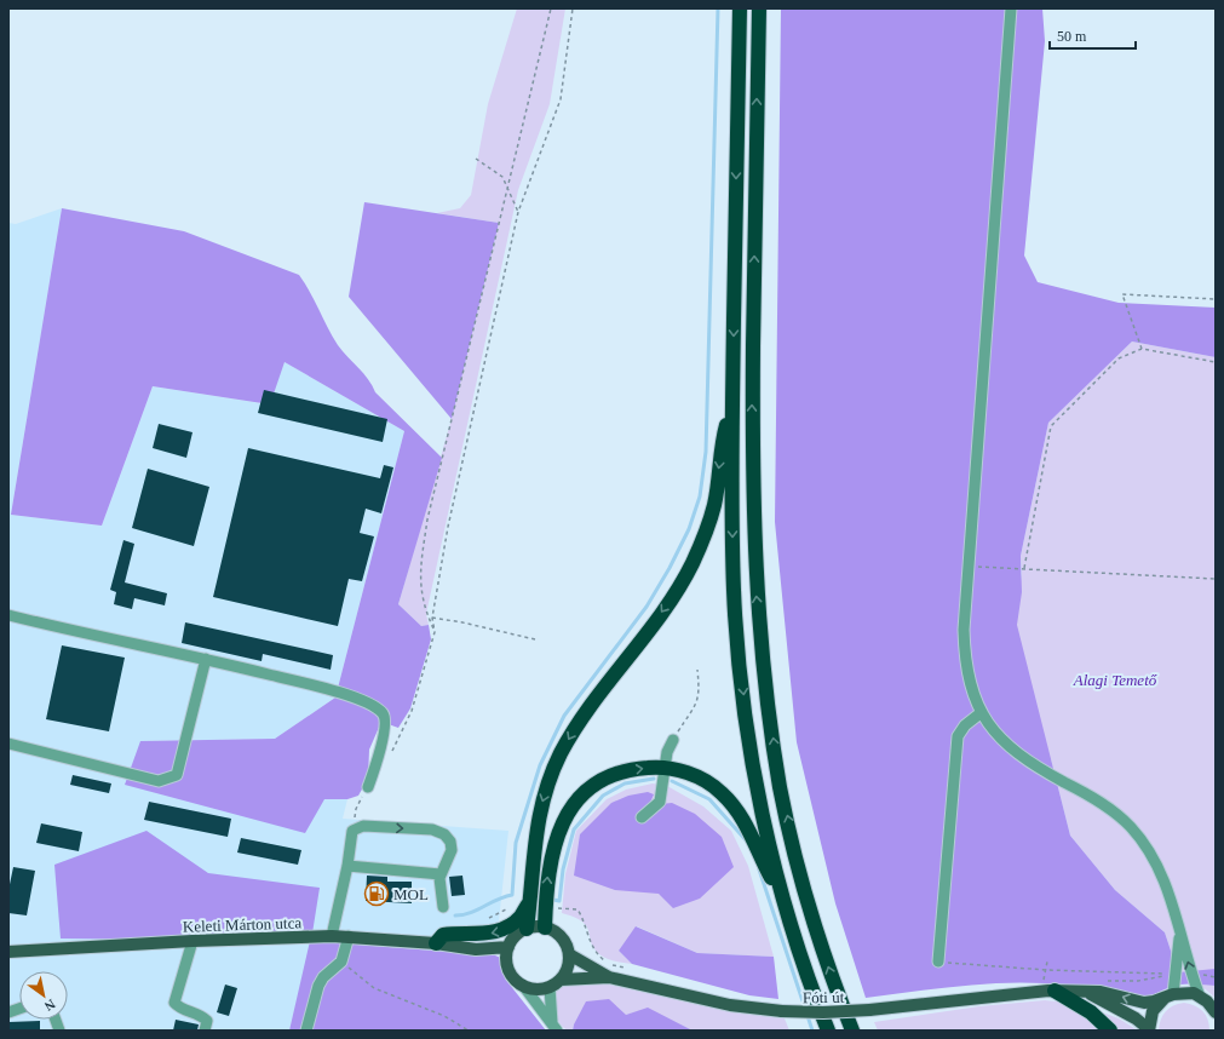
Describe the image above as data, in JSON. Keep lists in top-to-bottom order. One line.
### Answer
{"streets":{"main road":["Keleti Márton utca","Fóti út"]},"crossings":[["Keleti Márton utca","Fóti út"]],"parks":["Alagi Temető"],"places":{"fuel station":["MOL"]},"scale_bar":"50 m","north":"bottom right"}
